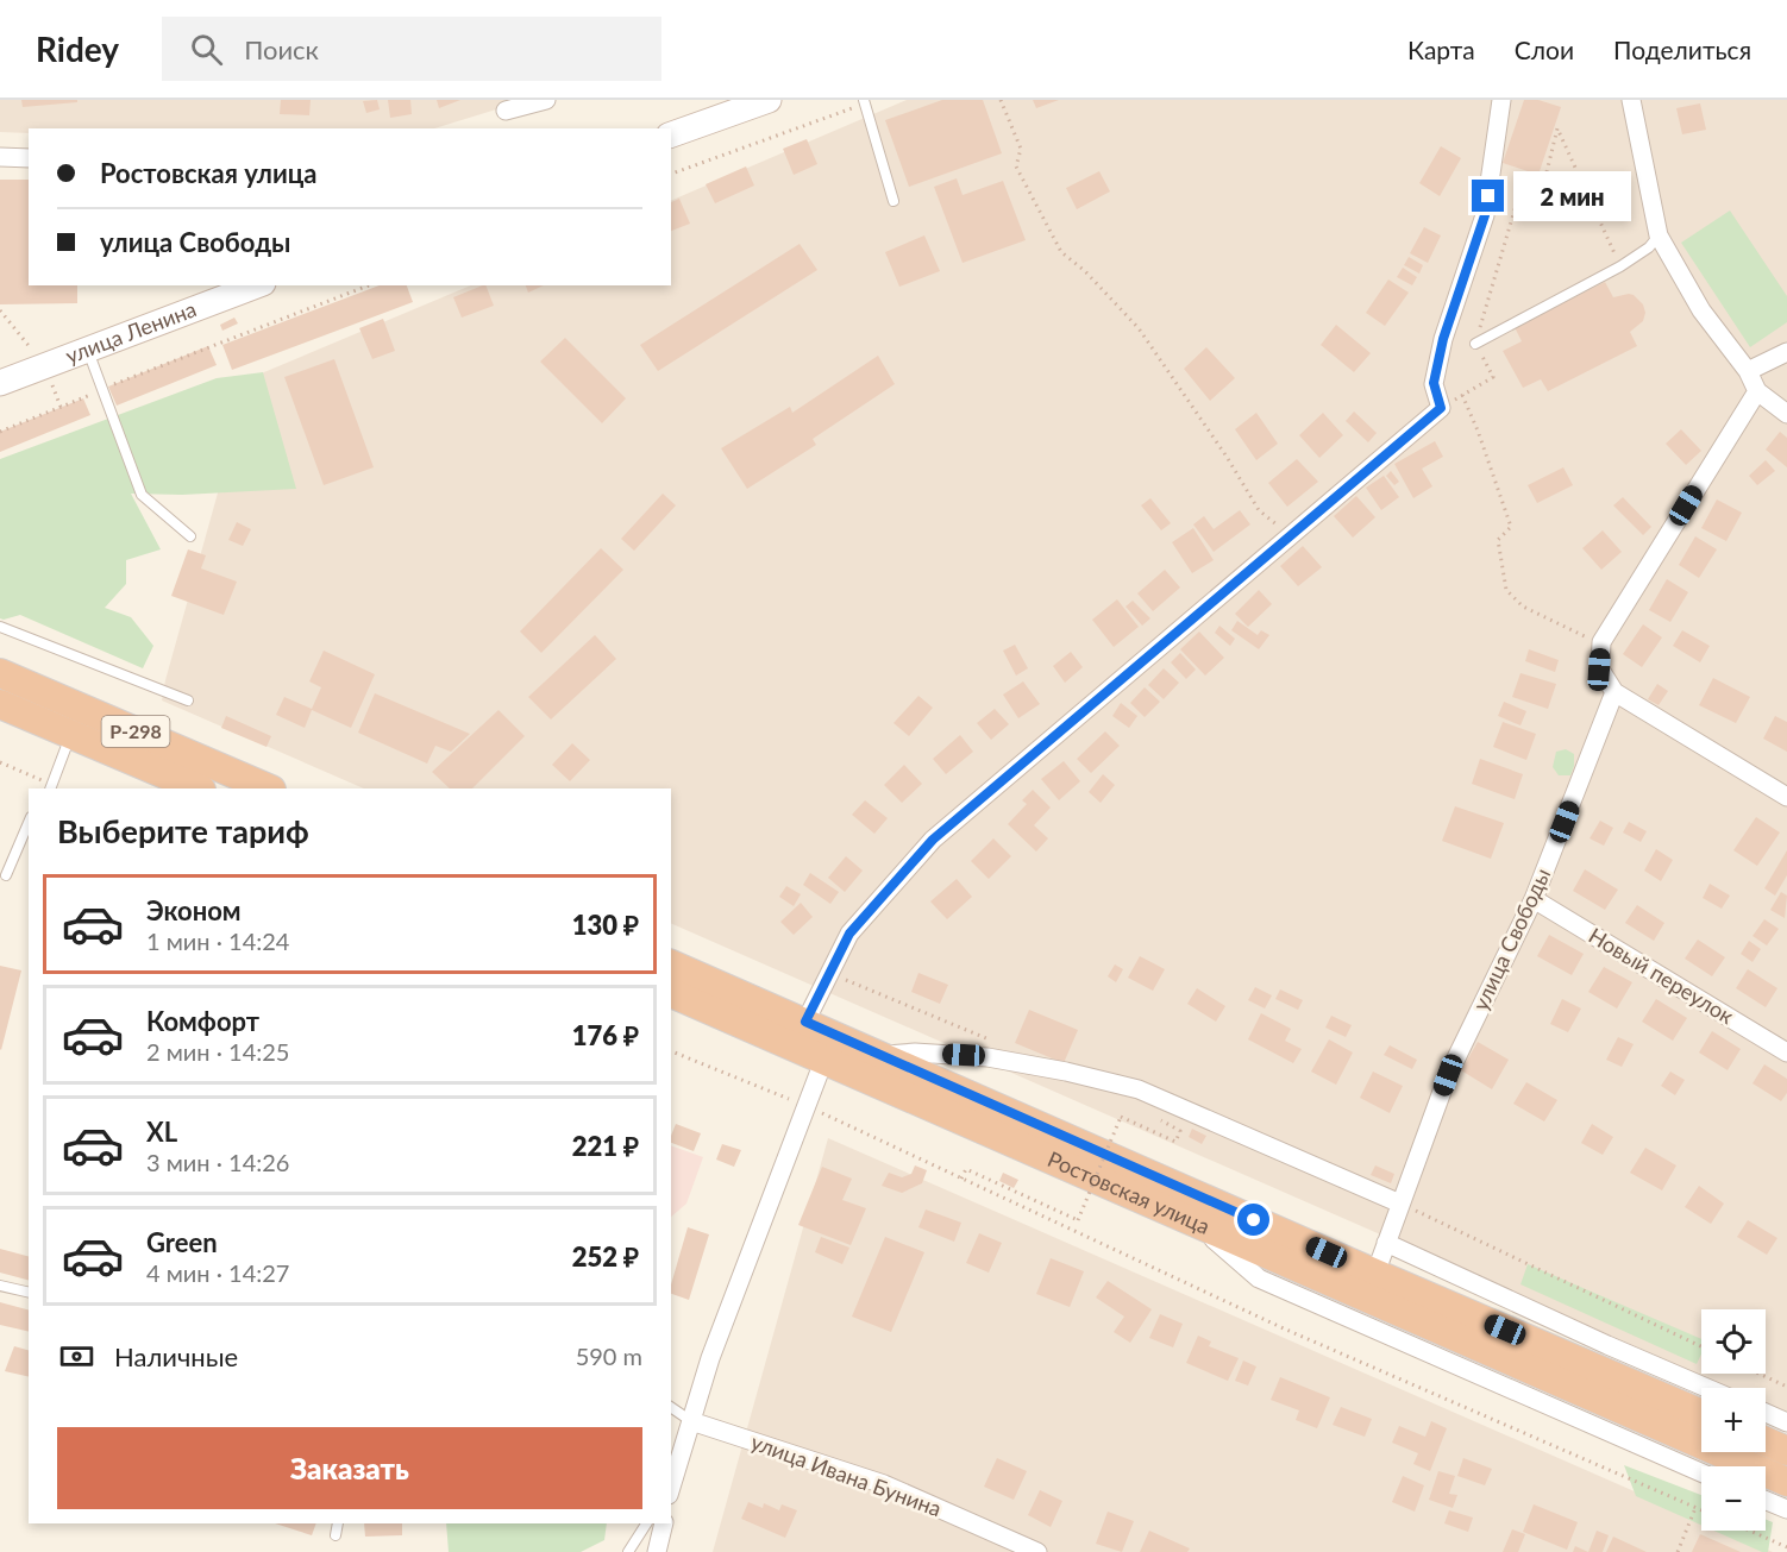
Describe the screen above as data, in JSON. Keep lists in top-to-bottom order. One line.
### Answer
{"streets":{"highway":["Р-298","Ростовская улица"],"main road":["улица Ленина"],"street":["улица Свободы","Новый переулок","улица Ивана Бунина"]},"crossings":[["улица Свободы","Новый переулок"],["улица Свободы","Ростовская улица"]],"page":{"header":"Ridey","search":"Поиск","nav":["Карта","Слои","Поделиться"],"banner":["Ростовская улица","улица Свободы"],"bubble":"2 мин","heading":"Выберите тариф","list":[{"name":"Эконом","note":"1 мин · 14:24","value":"130 ₽"},{"name":"Комфорт","note":"2 мин · 14:25","value":"176 ₽"},{"name":"XL","note":"3 мин · 14:26","value":"221 ₽"},{"name":"Green","note":"4 мин · 14:27","value":"252 ₽"}],"map_buttons":["+","−"],"pay":["Наличные","590 m"],"buttons":"Заказать"}}
